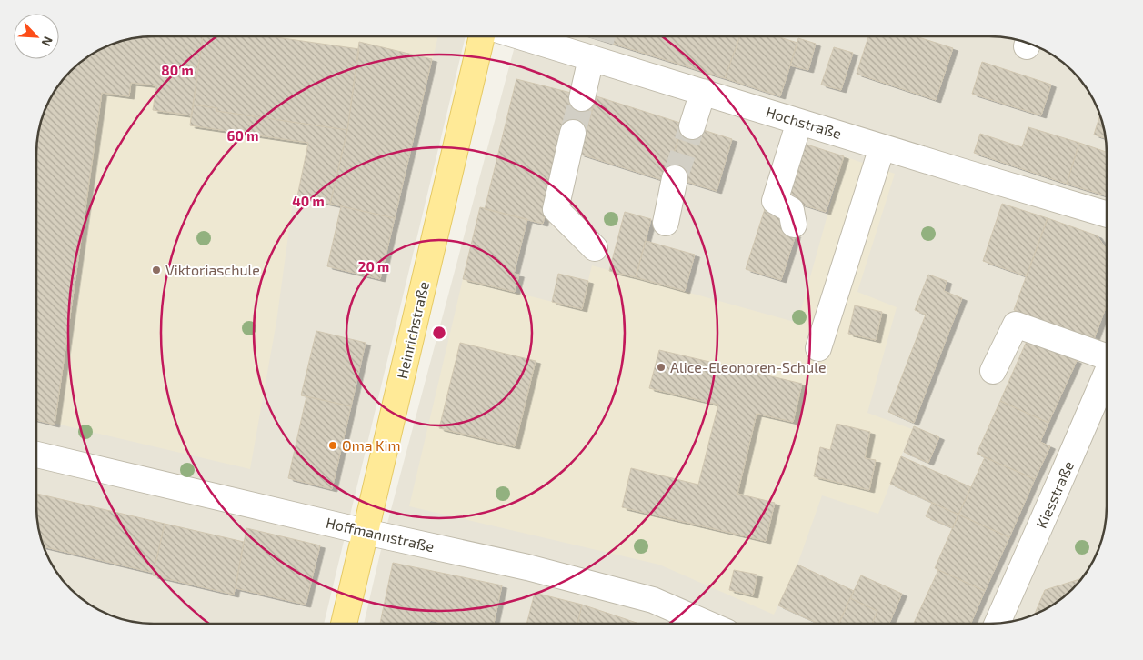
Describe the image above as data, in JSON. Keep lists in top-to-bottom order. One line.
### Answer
{"streets":{"main road":["Heinrichstraße"],"street":["Hochstraße","Kiesstraße","Hoffmannstraße"]},"crossings":[["Heinrichstraße","Hoffmannstraße"]],"places":["Viktoriaschule","Alice-Eleonoren-Schule","Oma Kim"],"north":"bottom right","rings":["80 m","60 m","40 m","20 m"]}
